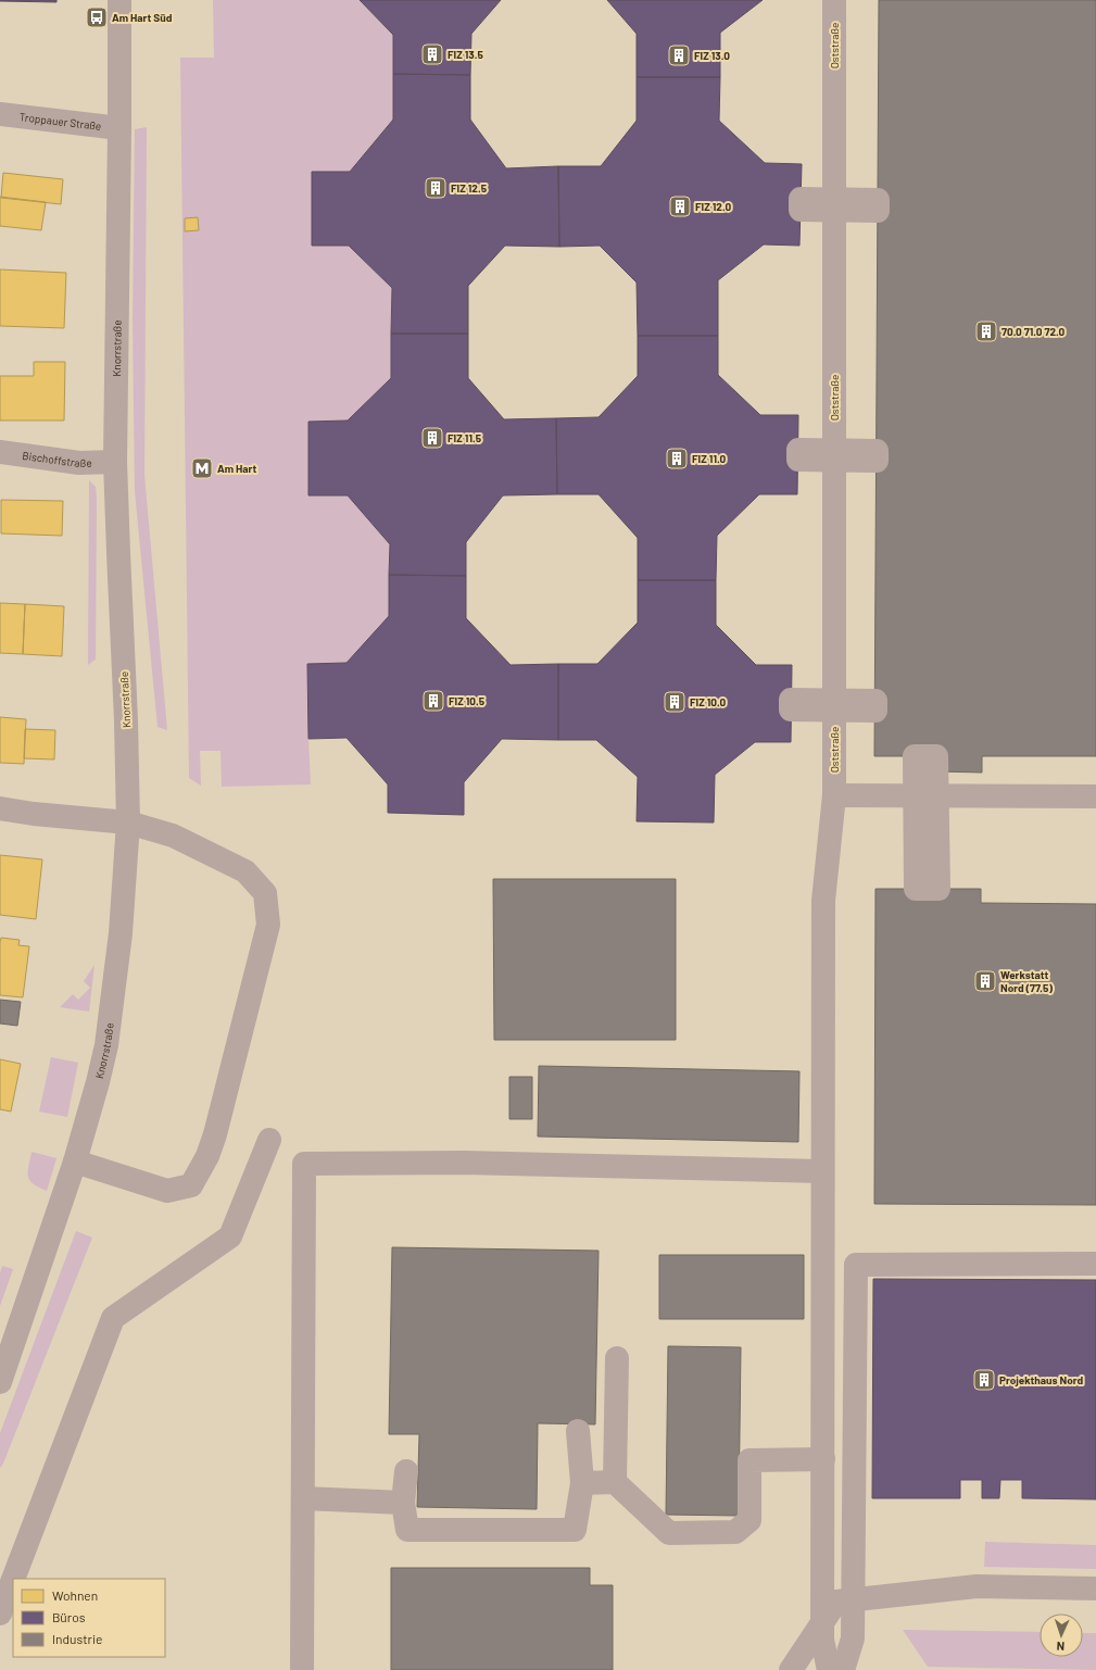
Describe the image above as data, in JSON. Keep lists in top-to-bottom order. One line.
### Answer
{"streets":{"street":["Oststraße","Troppauer Straße","Knorrstraße","Bischoffstraße"]},"crossings":[["Troppauer Straße","Knorrstraße"],["Knorrstraße","Bischoffstraße"]],"places":{"bus stop":["Am Hart Süd"],"building":["FIZ 13.5","FIZ 13.0","FIZ 12.5","FIZ 12.0","70.0 71.0 72.0","FIZ 11.5","FIZ 11.0","FIZ 10.5","FIZ 10.0","Werkstatt Nord (77.5)","Projekthaus Nord"],"metro station":["Am Hart"]},"legend":["Wohnen","Büros","Industrie"],"north":"bottom"}
